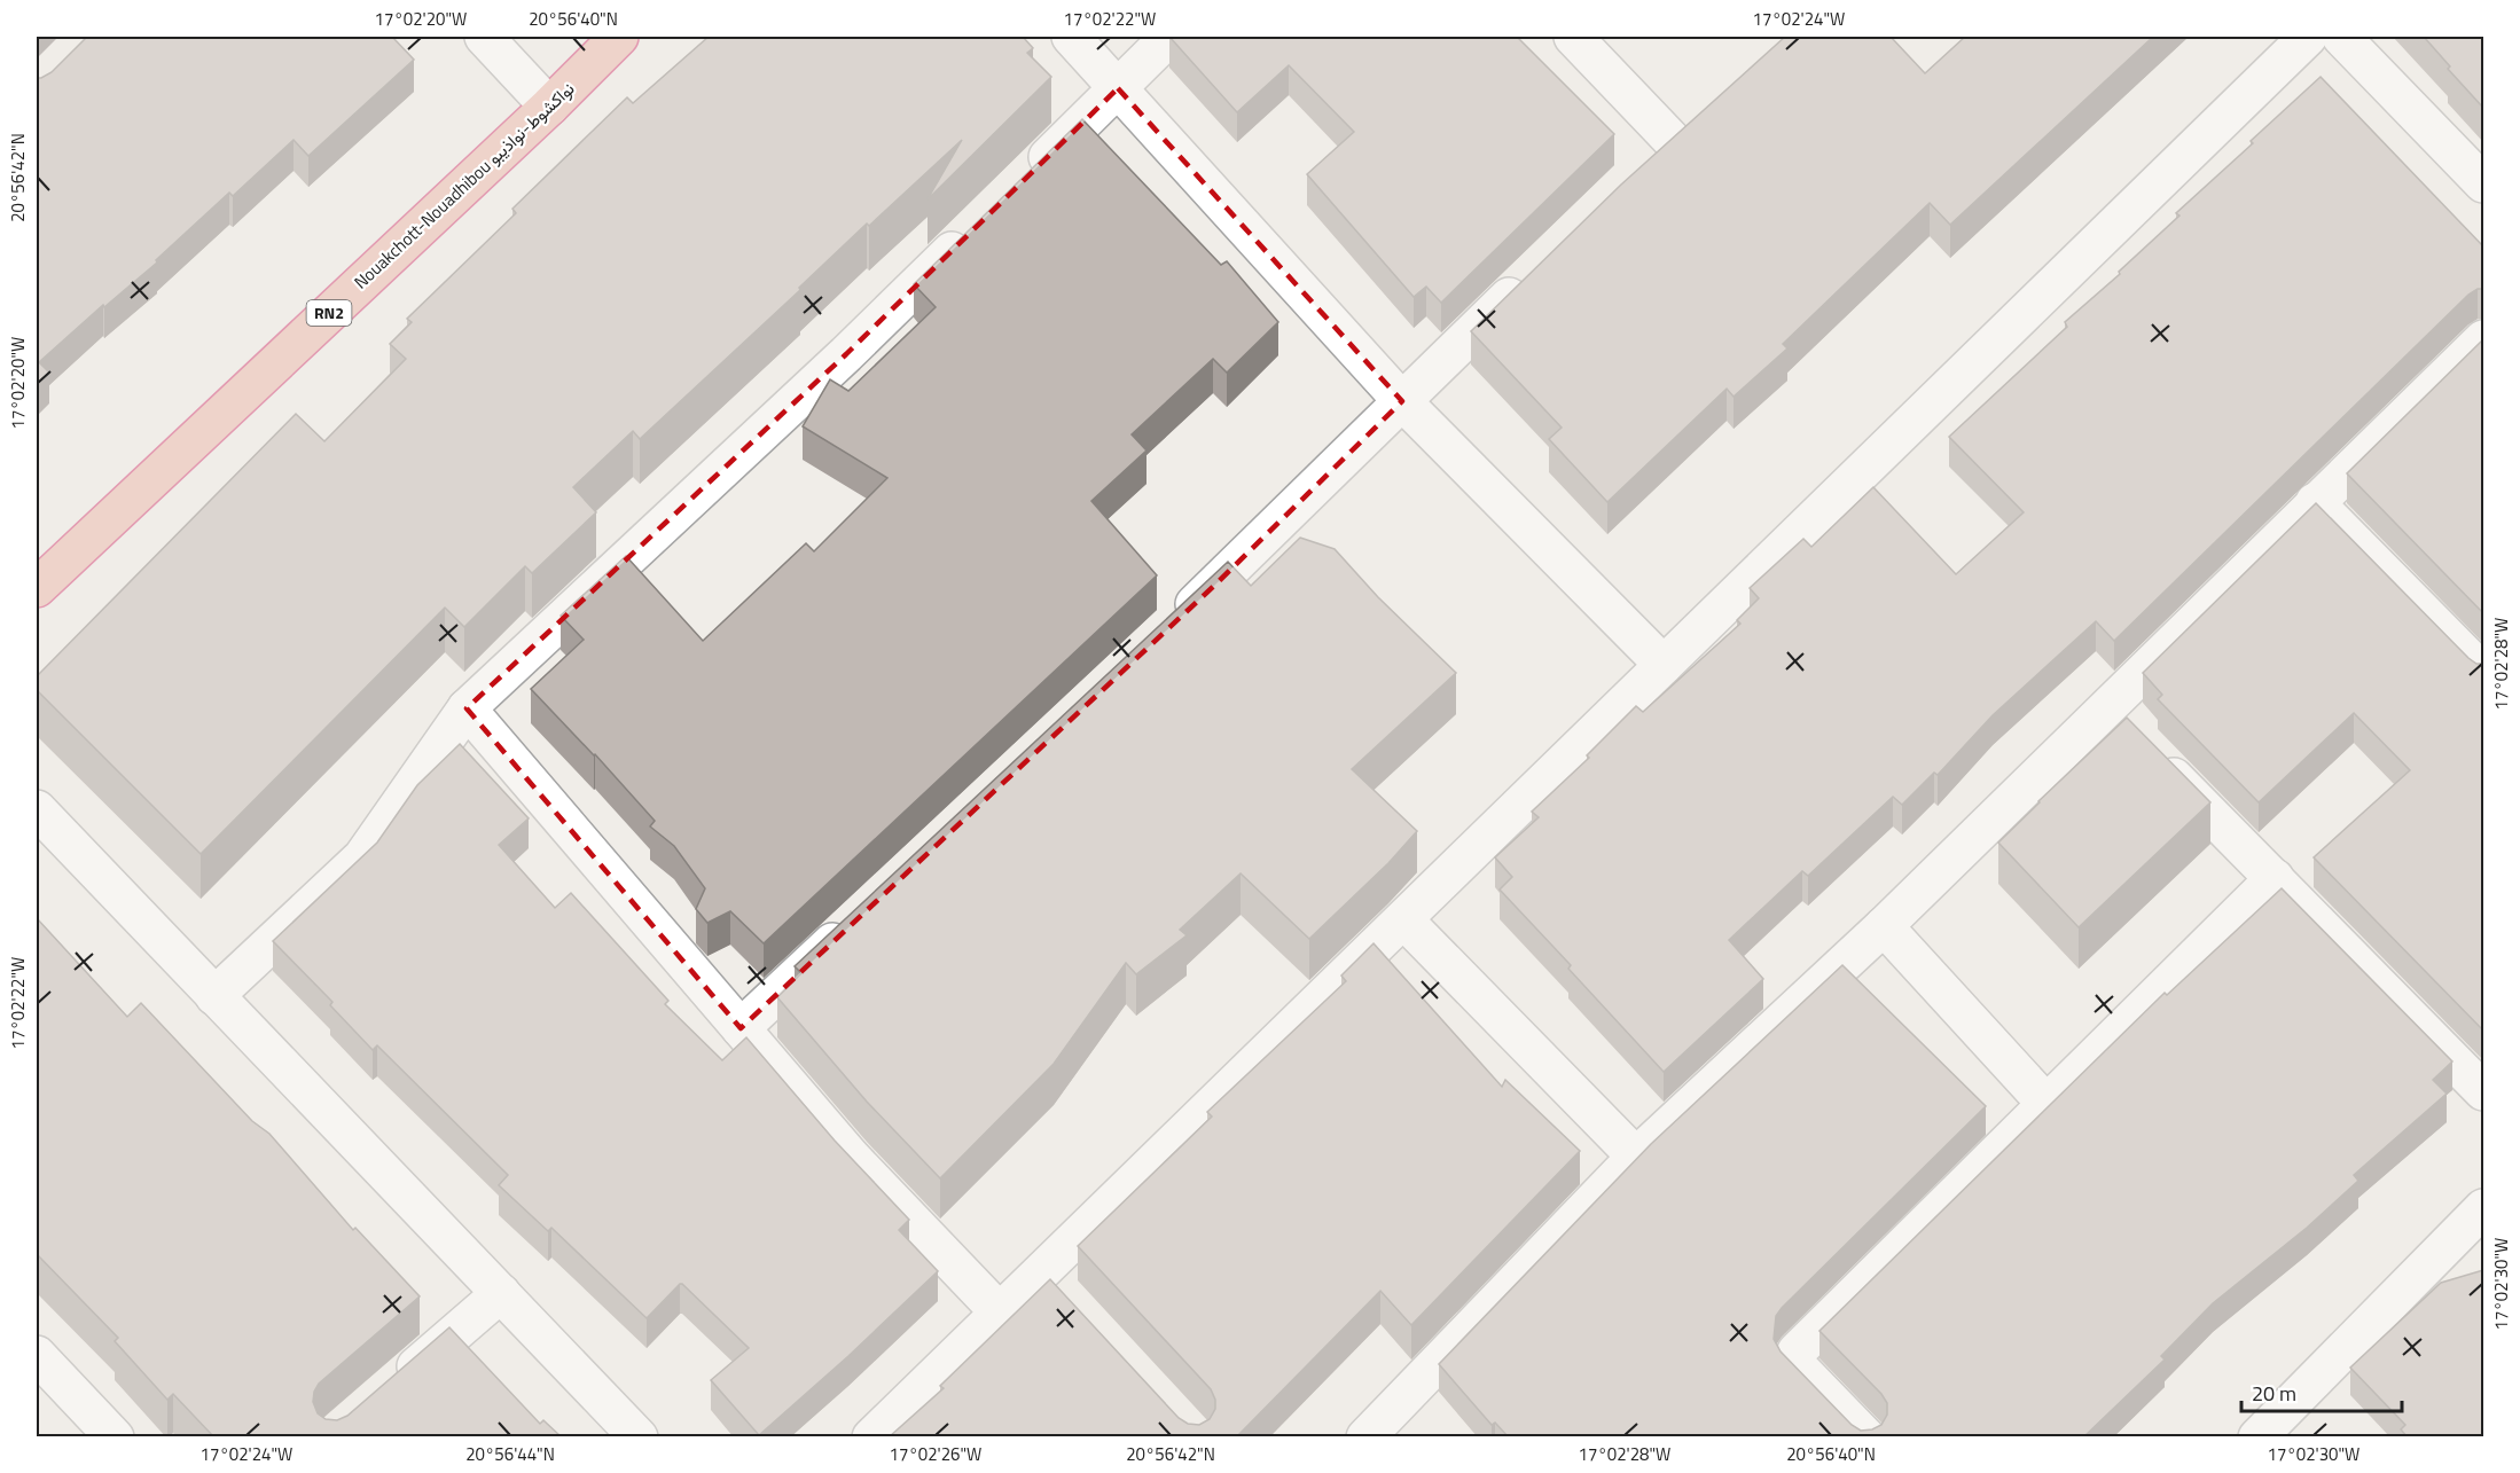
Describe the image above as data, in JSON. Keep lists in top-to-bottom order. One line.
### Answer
{"streets":{"highway":["Nouakchott-Nouadhibou نواكشوط-نواذيبو","RN2"]},"scale_bar":"20 m","coordinates":["17°02'20\"W","20°56'40\"N","17°02'22\"W","17°02'24\"W","20°56'42\"N","17°02'28\"W","17°02'30\"W","20°56'44\"N","17°02'26\"W"]}
